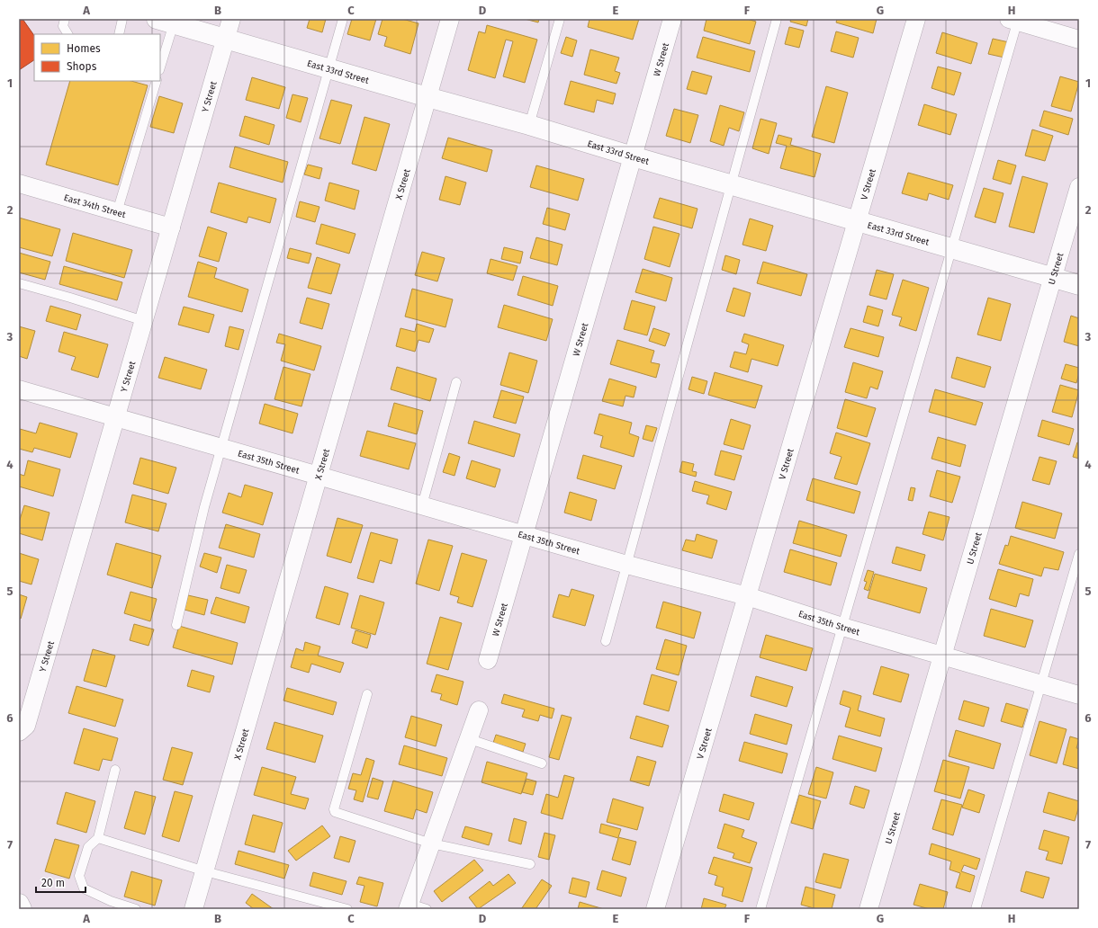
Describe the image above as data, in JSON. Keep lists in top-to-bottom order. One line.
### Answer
{"streets":{"main road":["East 33rd Street"],"street":["W Street","Y Street","X Street","V Street","East 34th Street","U Street","East 35th Street"]},"crossings":[["W Street","East 33rd Street"],["W Street","East 35th Street"],["East 33rd Street","Y Street"],["East 33rd Street","X Street"],["East 33rd Street","V Street"],["East 33rd Street","U Street"],["Y Street","East 34th Street"],["Y Street","East 35th Street"],["X Street","East 35th Street"],["V Street","East 35th Street"],["U Street","East 35th Street"]],"legend":["Homes","Shops"],"scale_bar":"20 m","grid":{"columns":["A","B","C","D","E","F","G","H"],"rows":["1","2","3","4","5","6","7"]}}
